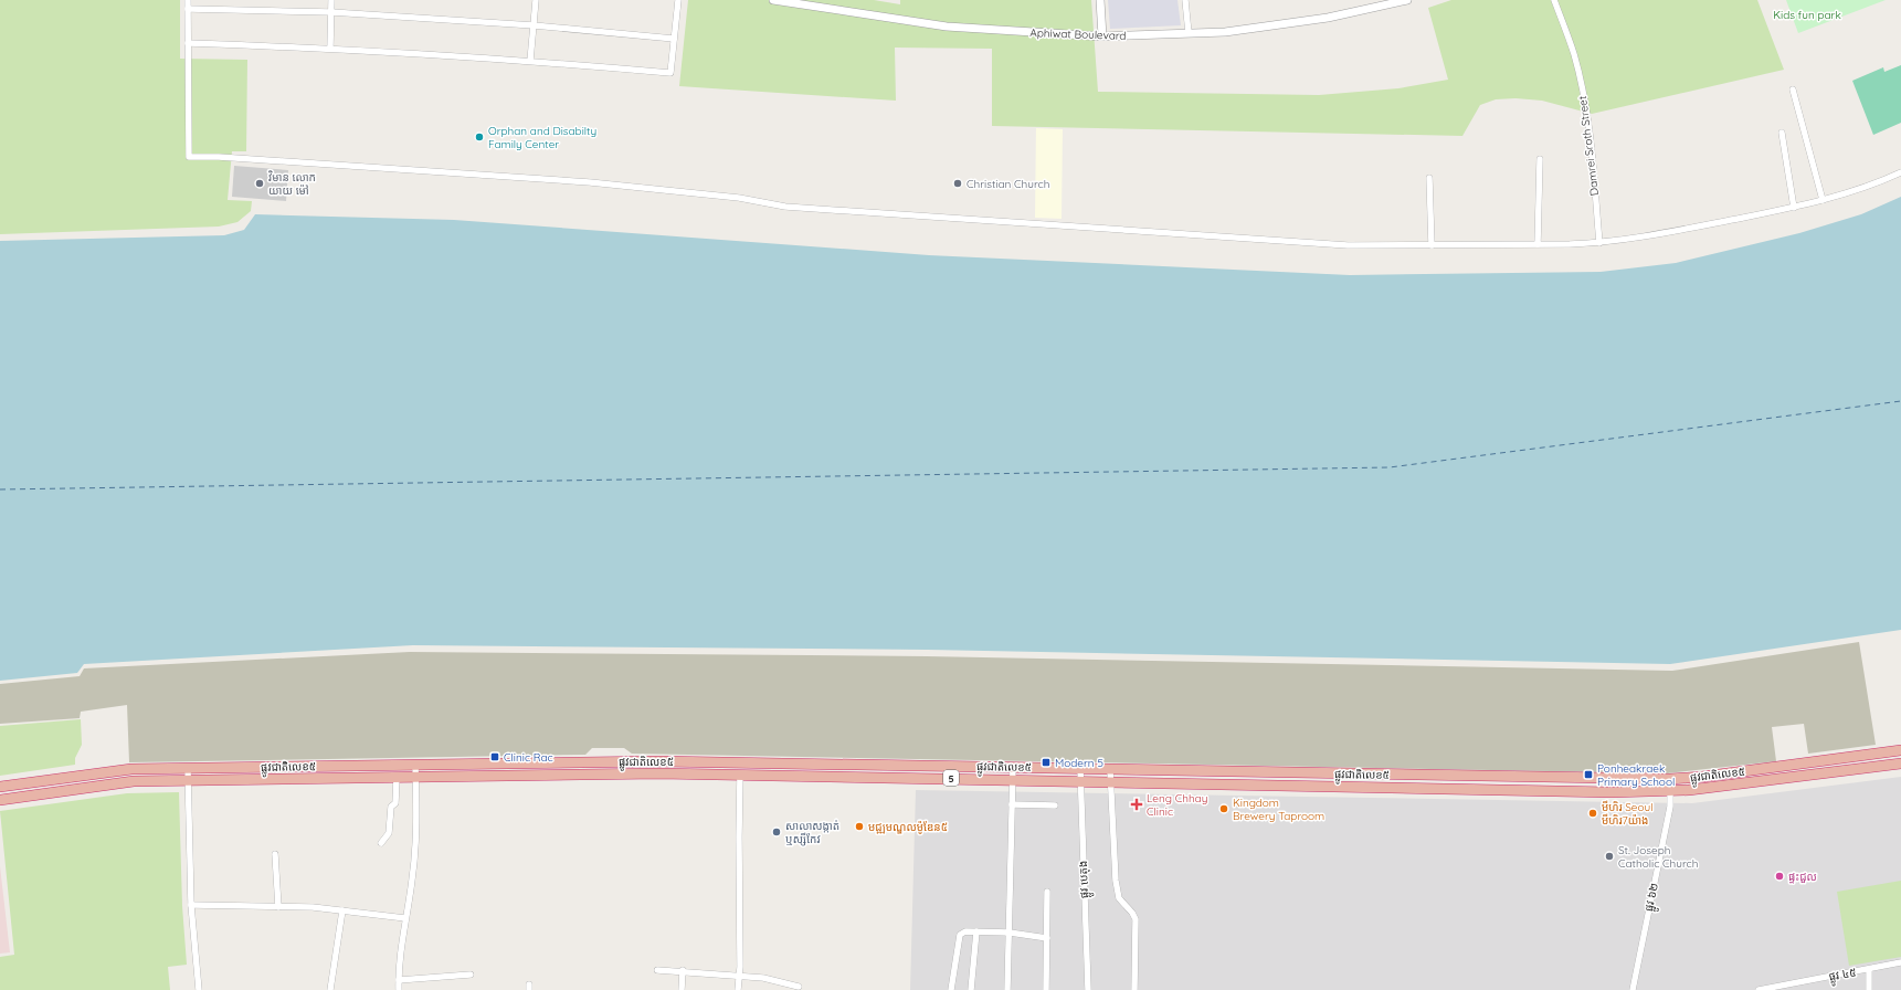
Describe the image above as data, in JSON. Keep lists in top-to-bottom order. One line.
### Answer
{"streets":{"highway":["ផ្លូវជាតិលេខ៥","5"],"street":["Aphiwat Boulevard","Damrei Sroth Street","ផ្លូវ បេតុង","ផ្លូវ ៦២","ផ្លូវ ៤៥"]},"crossings":[["ផ្លូវជាតិលេខ៥","ផ្លូវ បេតុង"],["ផ្លូវជាតិលេខ៥","ផ្លូវ ៦២"]],"parks":["Kids fun park"],"places":{"other":["Orphan and Disabilty Family Center","វិមាន លោក យាយ ម៉ៅ","Christian Church","Kingdom Brewery Taproom","មីហិរ Seoul មីហិរ7យ៉ាង","មជ្ឍមណ្ឌលម៉ូឌែន៥","សាលាសង្កាត់ ឬស្សីកែវ","St. Joseph Catholic Church","ផ្ទះជួល"],"transit":["Clinic Rac","Modern 5","Ponheakraek Primary School"],"health":["Leng Chhay Clinic"]}}
